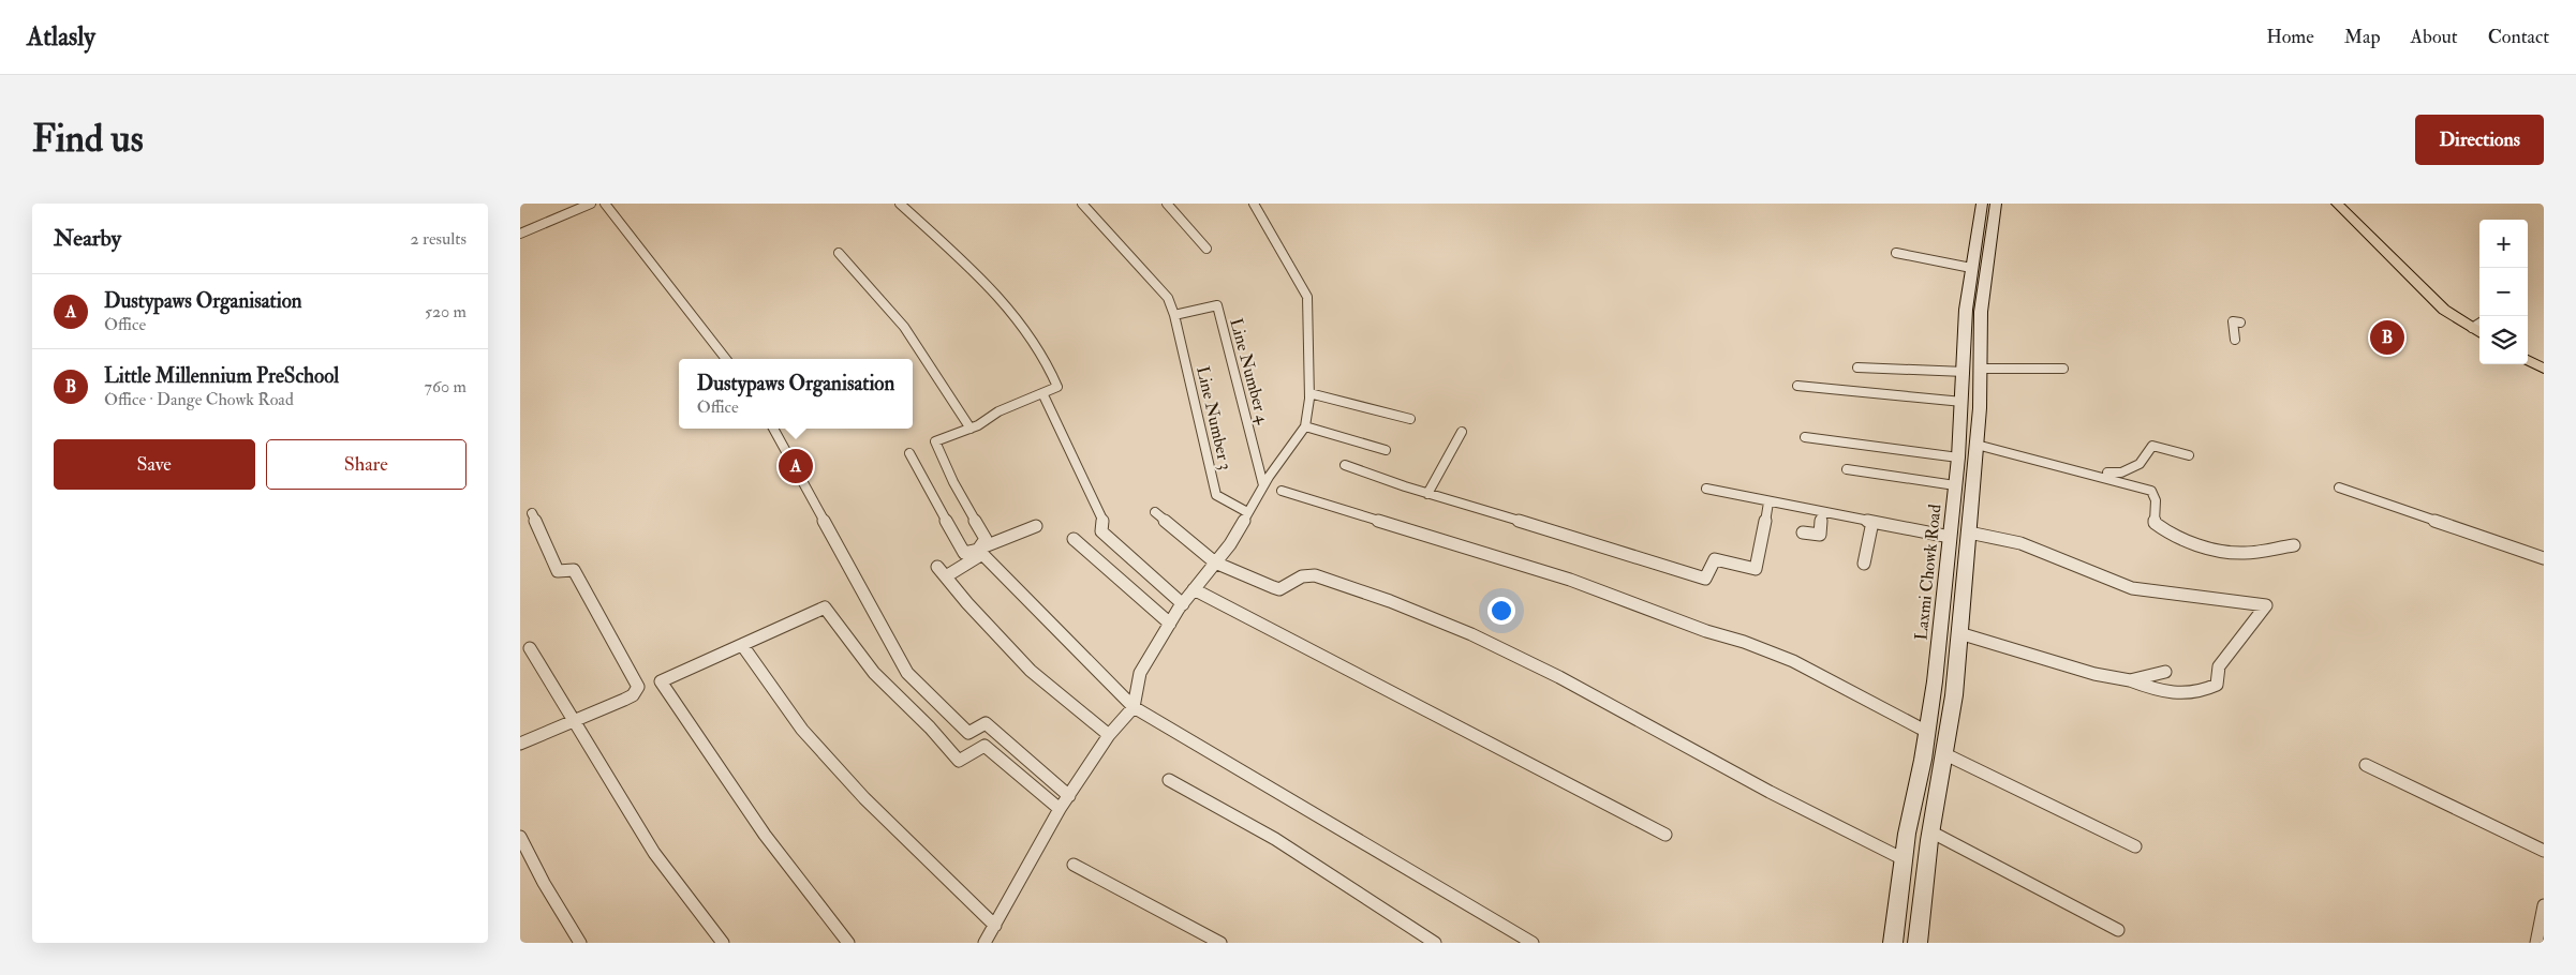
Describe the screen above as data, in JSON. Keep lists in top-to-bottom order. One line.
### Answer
{"streets":{"main road":["Laxmi Chowk Road"],"street":["Line Number 4","Line Number 3"]},"crossings":[["Line Number 4","Line Number 3"]],"page":{"header":"Atlasly","nav":["Home","Map","About","Contact"],"buttons":["Directions",["Save","Share"]],"title":"Find us","heading":["Nearby","2 results"],"map_buttons":["+","−"],"list":[{"mark":"A","name":"Dustypaws Organisation","note":"Office","value":"520 m"},{"mark":"B","name":"Little Millennium PreSchool","note":"Office · Dange Chowk Road","value":"760 m"}],"pins":["B","A"],"popup":["Dustypaws Organisation","Office"]}}
